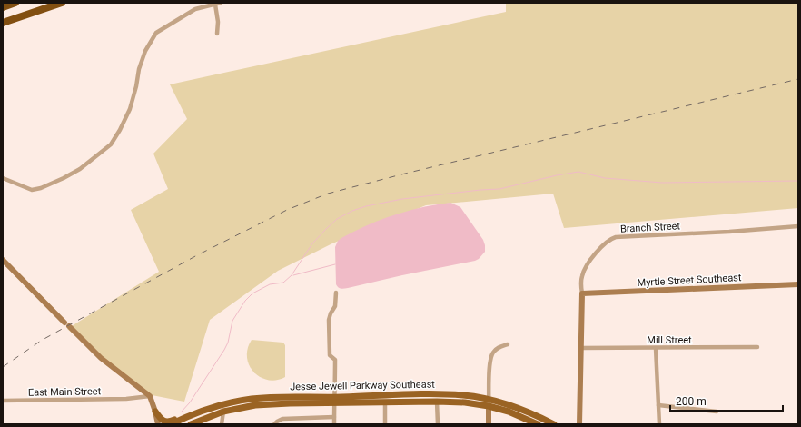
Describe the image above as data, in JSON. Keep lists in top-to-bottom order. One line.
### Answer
{"streets":{"main road":["Jesse Jewell Parkway Southeast"],"street":["Branch Street","Myrtle Street Southeast","Mill Street","East Main Street"]},"crossings":[["Branch Street","Myrtle Street Southeast"],["Branch Street","Mill Street"]],"scale_bar":"200 m"}
